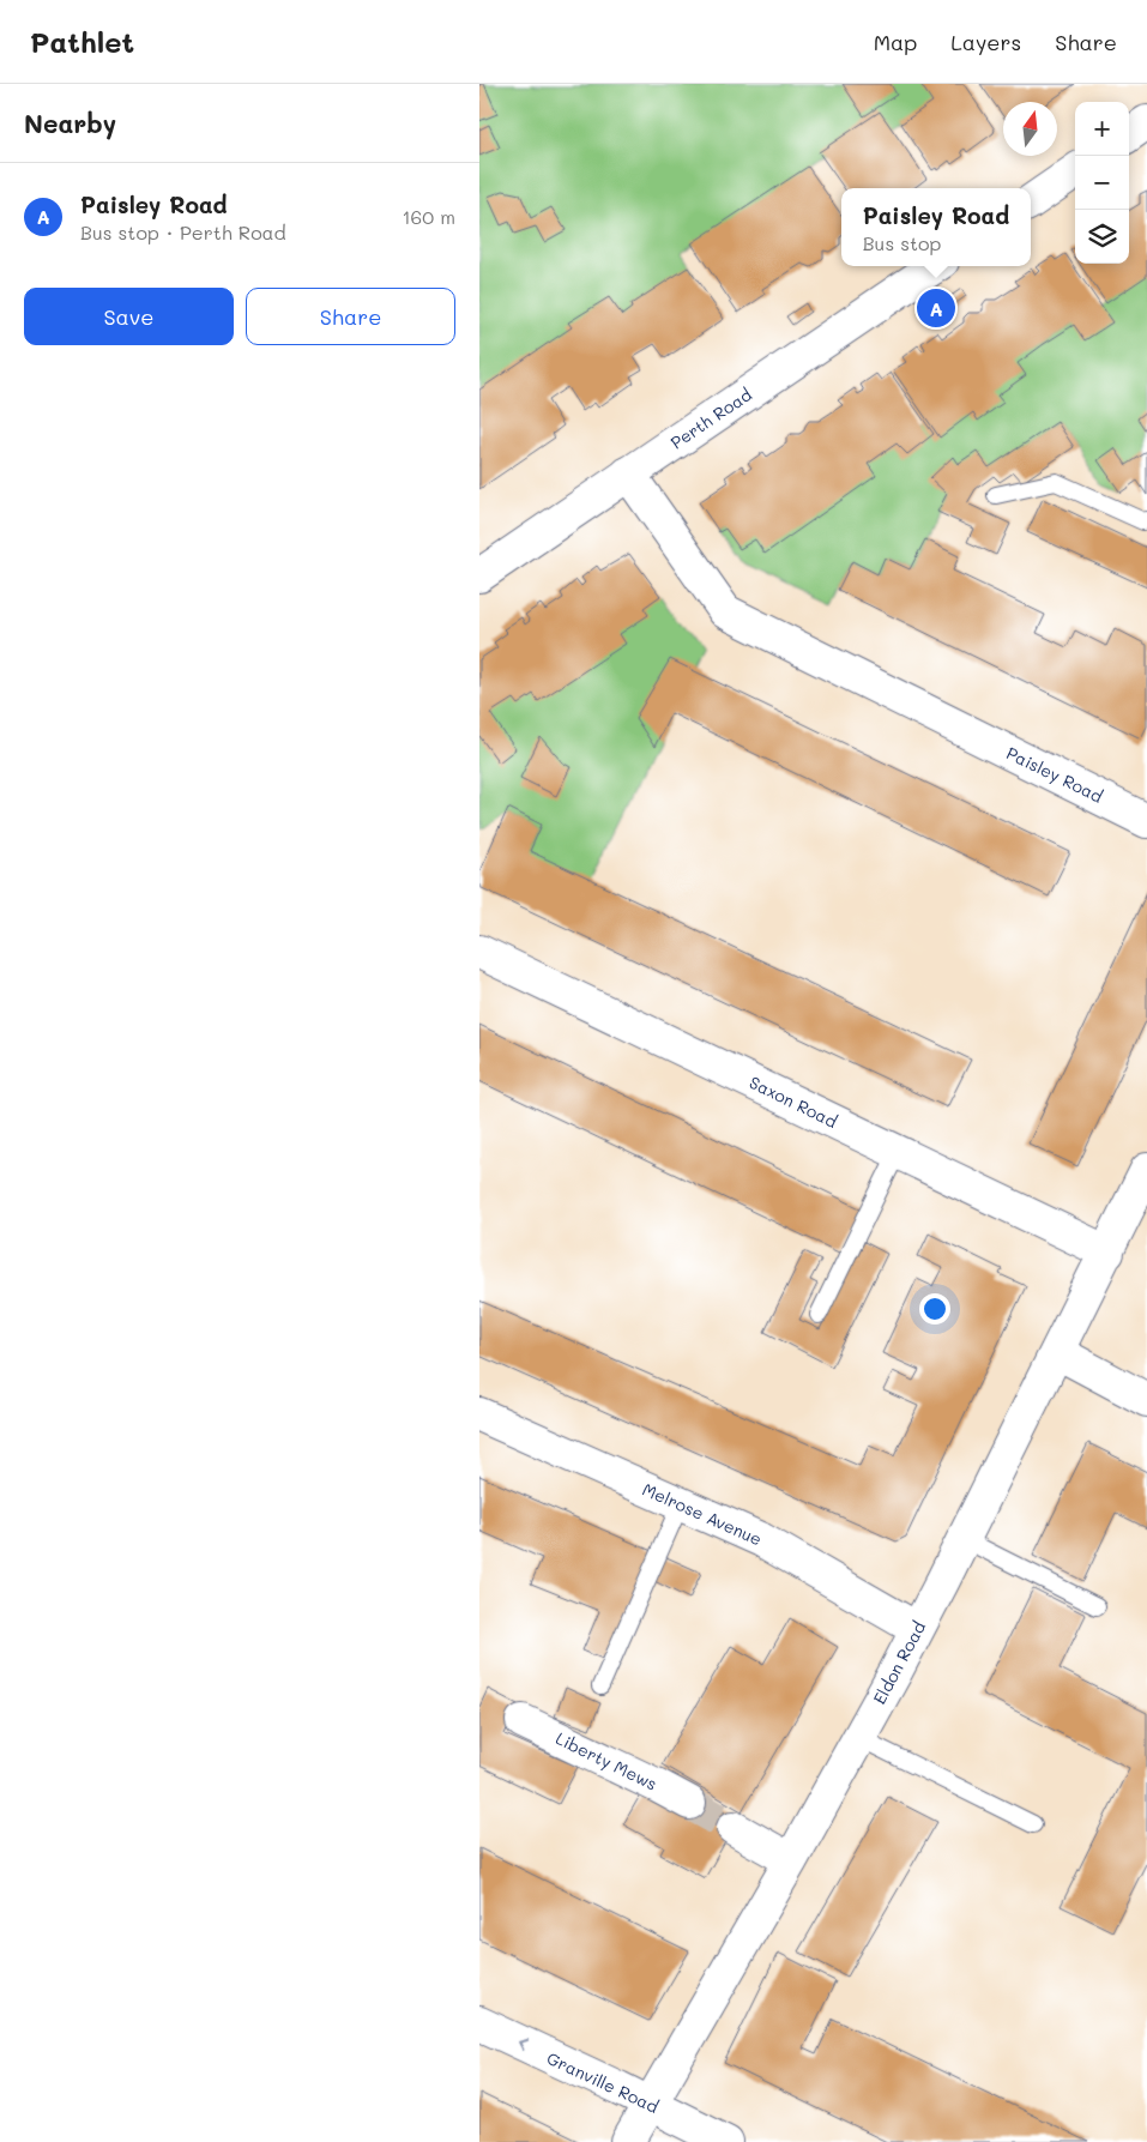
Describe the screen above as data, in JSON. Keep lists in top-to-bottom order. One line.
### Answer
{"streets":{"street":["Perth Road","Paisley Road","Saxon Road","Melrose Avenue","Eldon Road","Liberty Mews","Granville Road"]},"crossings":[["Perth Road","Paisley Road"],["Saxon Road","Eldon Road"],["Melrose Avenue","Eldon Road"],["Eldon Road","Granville Road"]],"one_way":["Granville Road"],"north":"top","page":{"header":"Pathlet","nav":["Map","Layers","Share"],"heading":"Nearby","map_buttons":["+","−"],"list":[{"mark":"A","name":"Paisley Road","note":"Bus stop · Perth Road","value":"160 m"}],"popup":["Paisley Road","Bus stop"],"buttons":["Save","Share"],"pins":"A"}}
